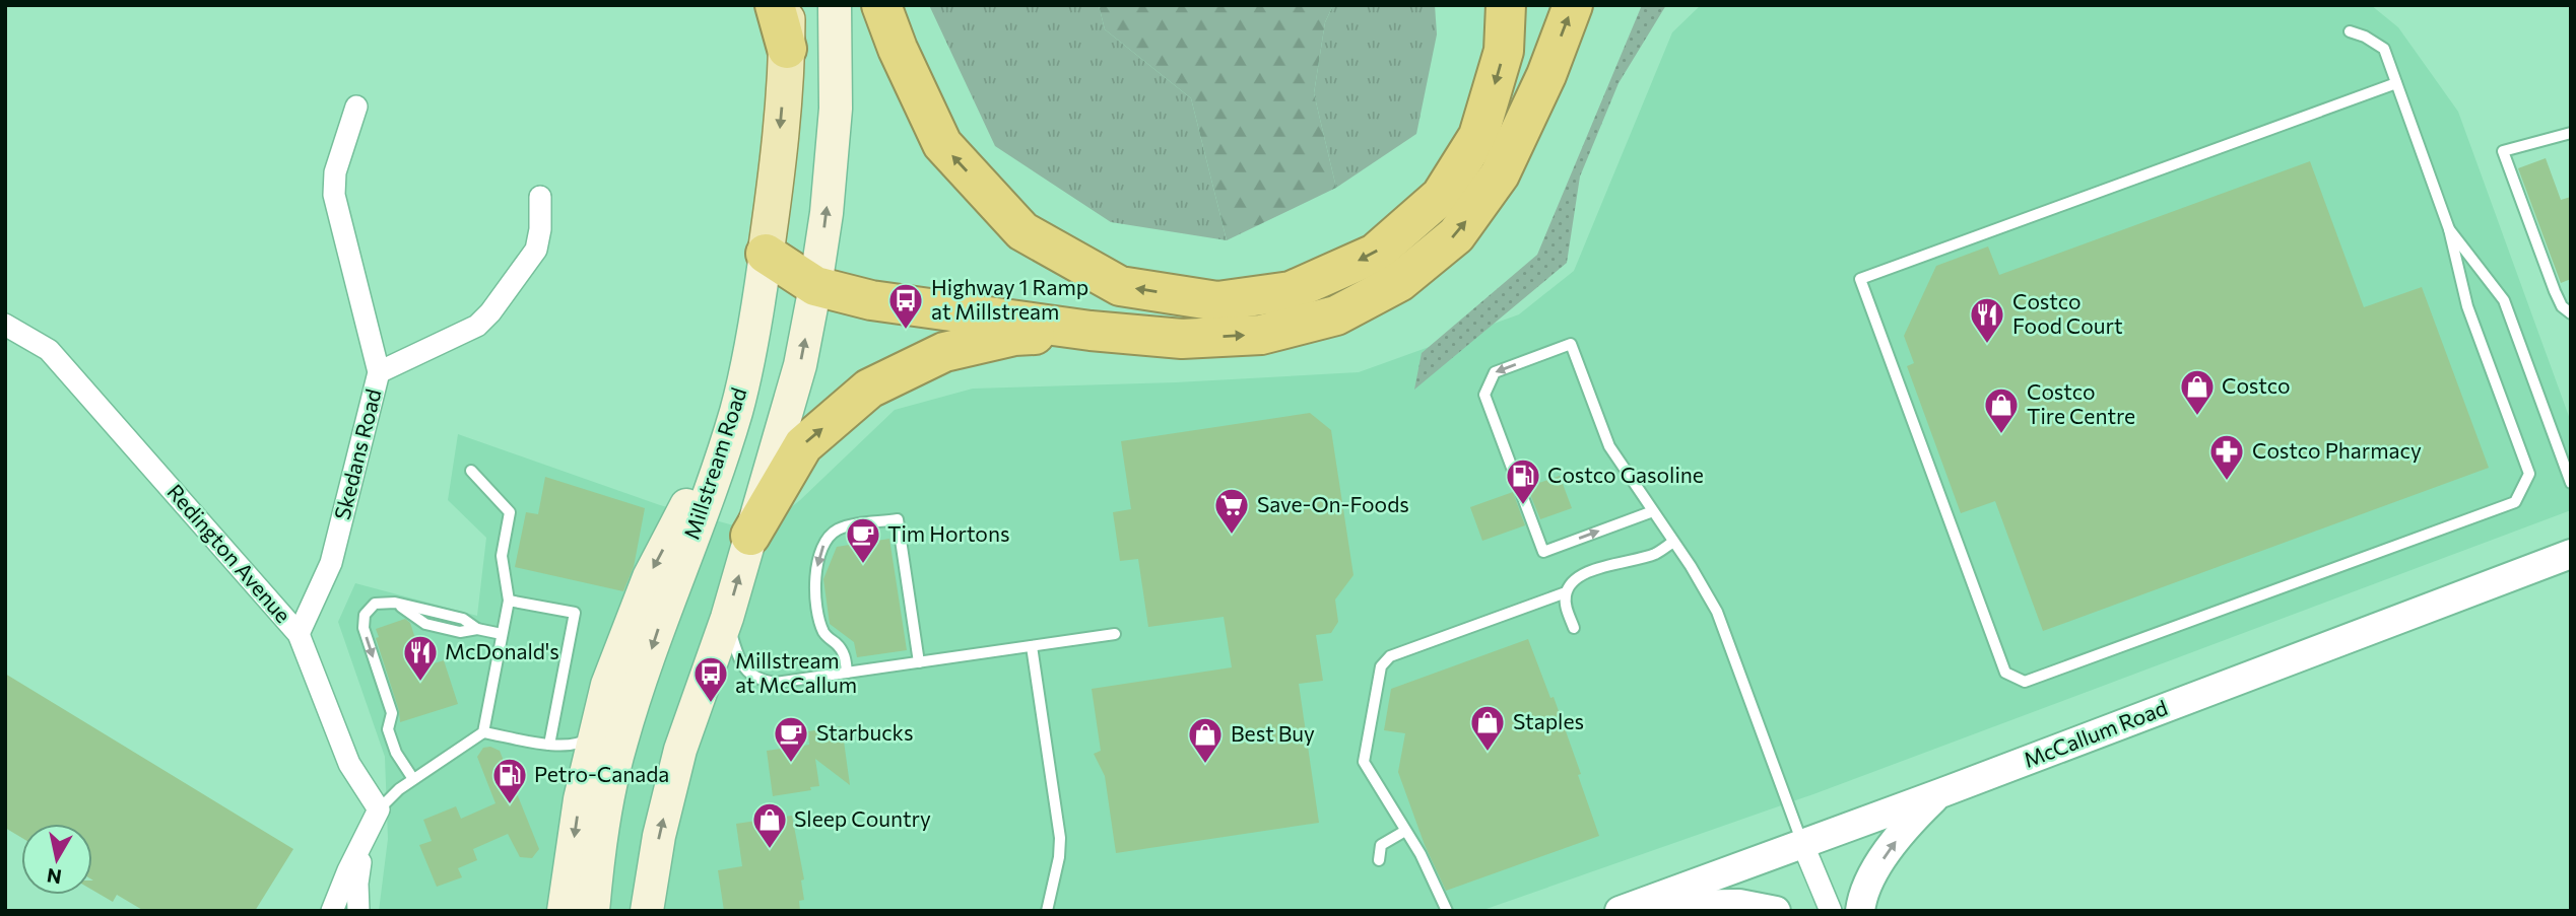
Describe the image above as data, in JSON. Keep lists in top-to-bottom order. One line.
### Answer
{"streets":{"main road":["Millstream Road"],"street":["Skedans Road","Redington Avenue","McCallum Road"]},"crossings":[["Skedans Road","Redington Avenue"]],"places":{"bus stop":["Highway 1 Ramp at Millstream","Millstream at McCallum"],"restaurant":["Costco Food Court","McDonald's"],"shop":["Costco","Costco Tire Centre","Staples","Best Buy","Sleep Country"],"pharmacy":["Costco Pharmacy"],"fuel station":["Costco Gasoline","Petro-Canada"],"supermarket":["Save-On-Foods"],"cafe":["Tim Hortons","Starbucks"]},"north":"bottom"}
